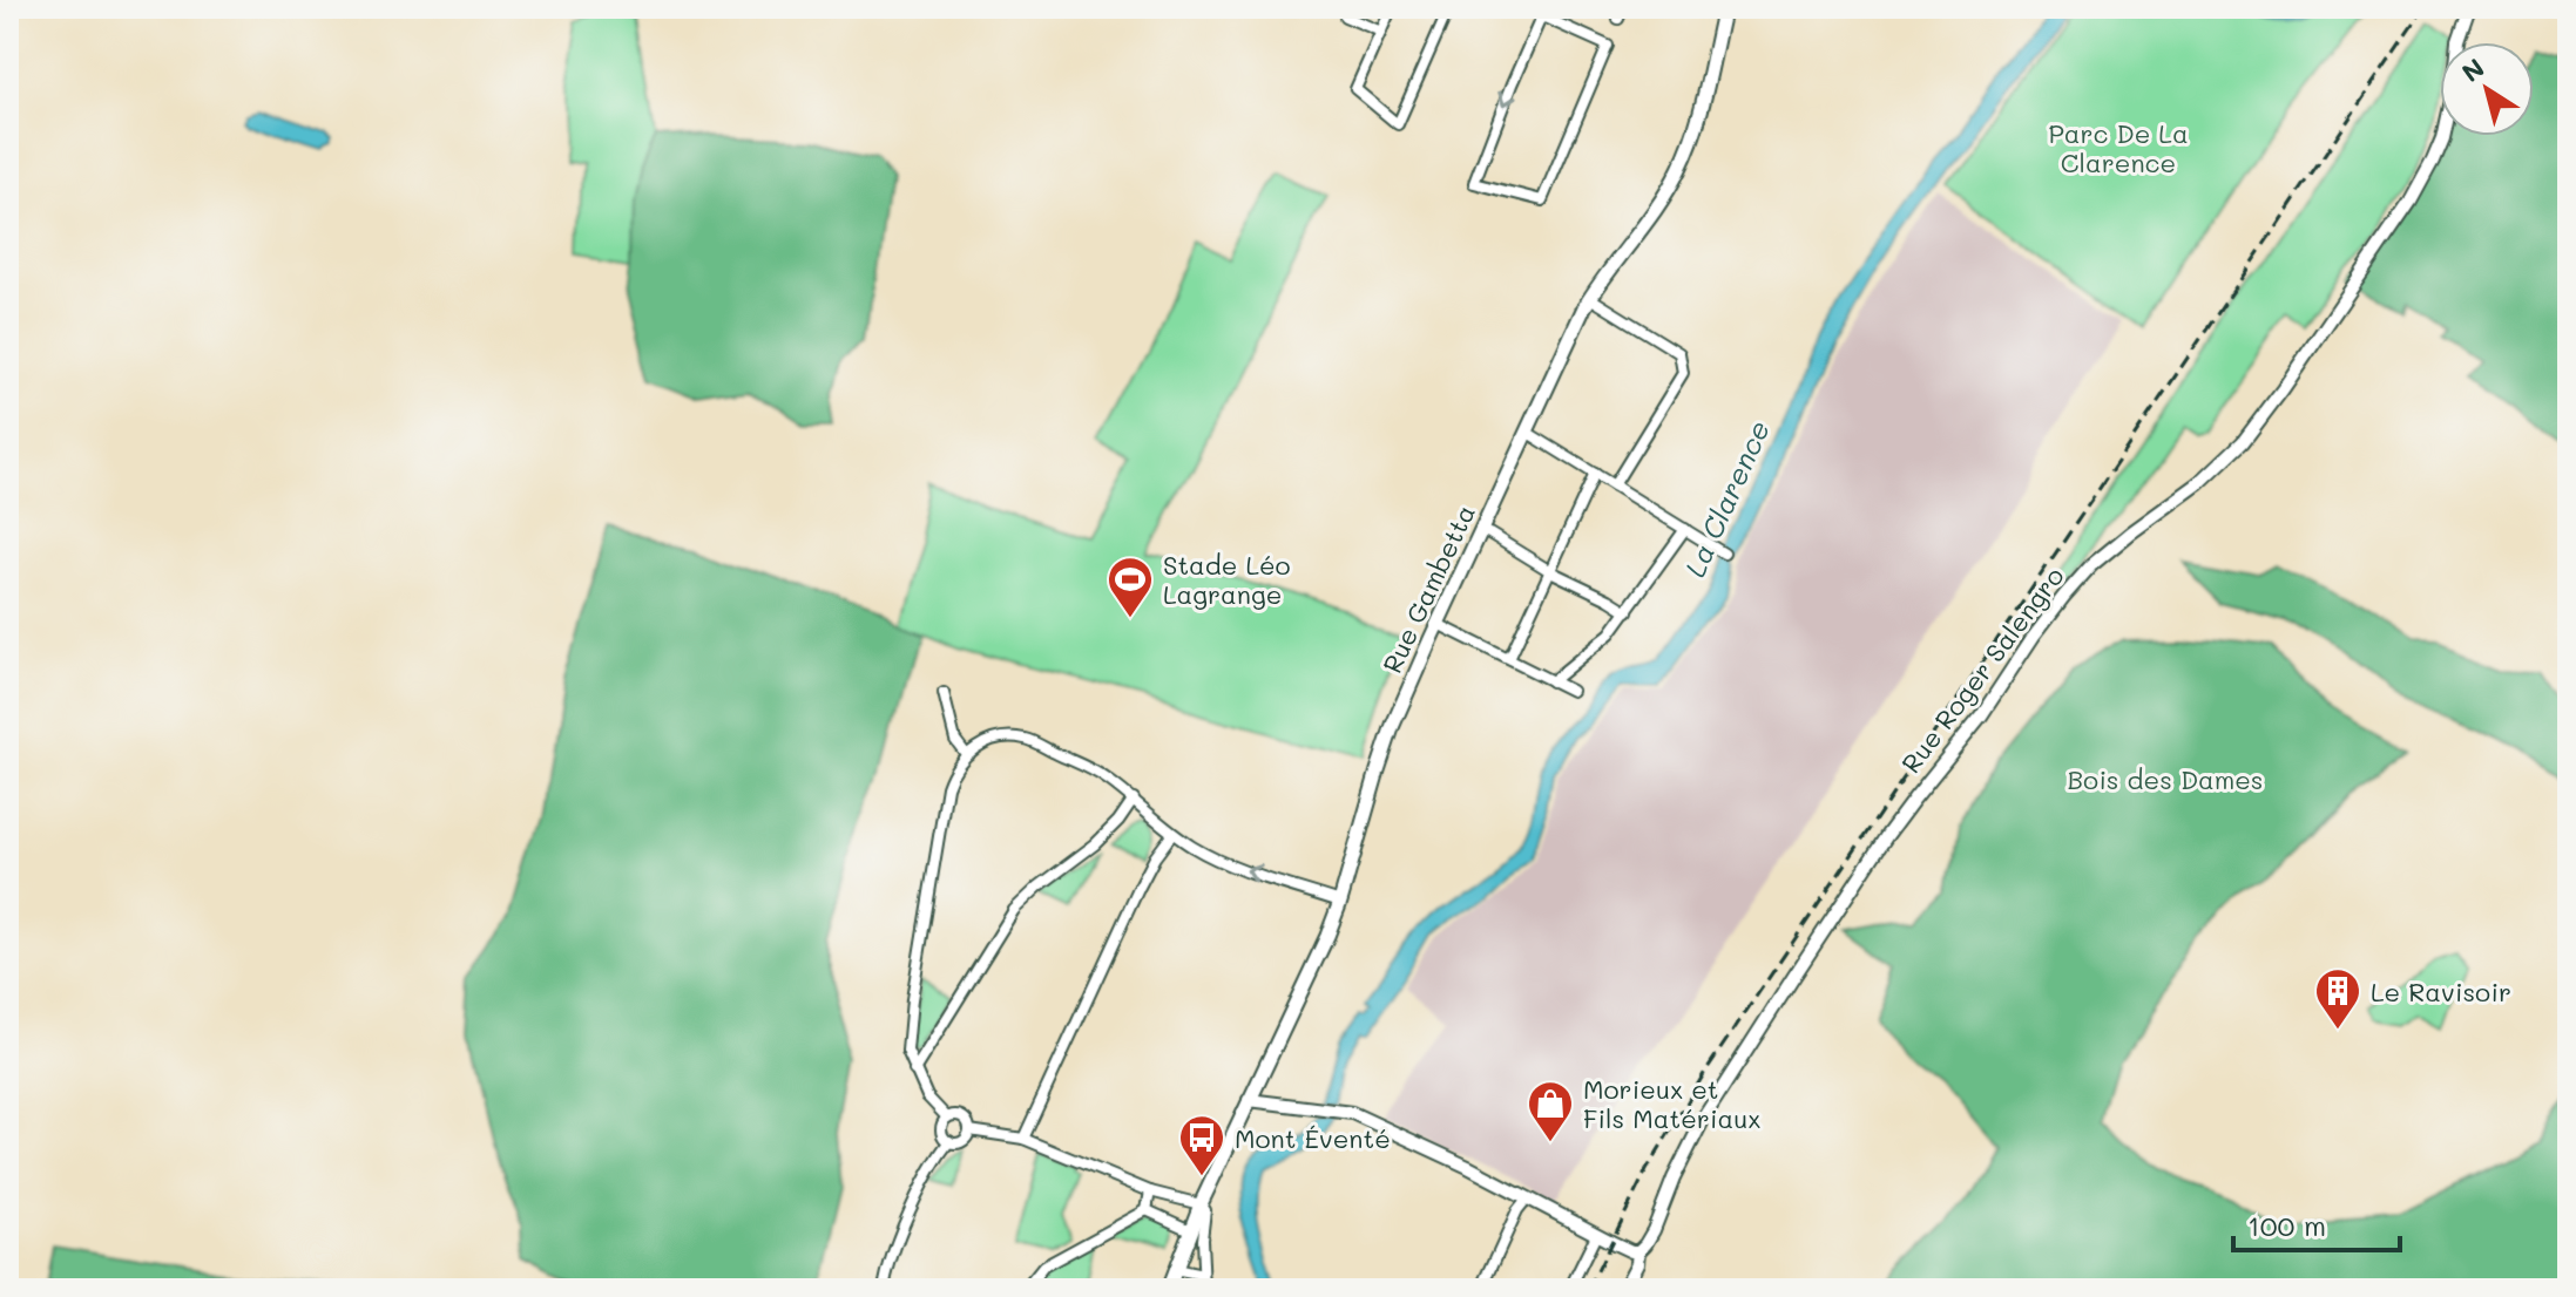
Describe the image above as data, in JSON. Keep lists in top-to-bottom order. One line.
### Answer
{"streets":{"main road":["Rue Gambetta"],"street":["Rue Roger Salengro"]},"water":["La Clarence"],"parks":["Parc De La Clarence","Bois des Dames"],"places":{"sports":["Stade Léo Lagrange"],"building":["Le Ravisoir"],"shop":["Morieux et Fils Matériaux"],"bus stop":["Mont Éventé"]},"scale_bar":"100 m","north":"top left"}
